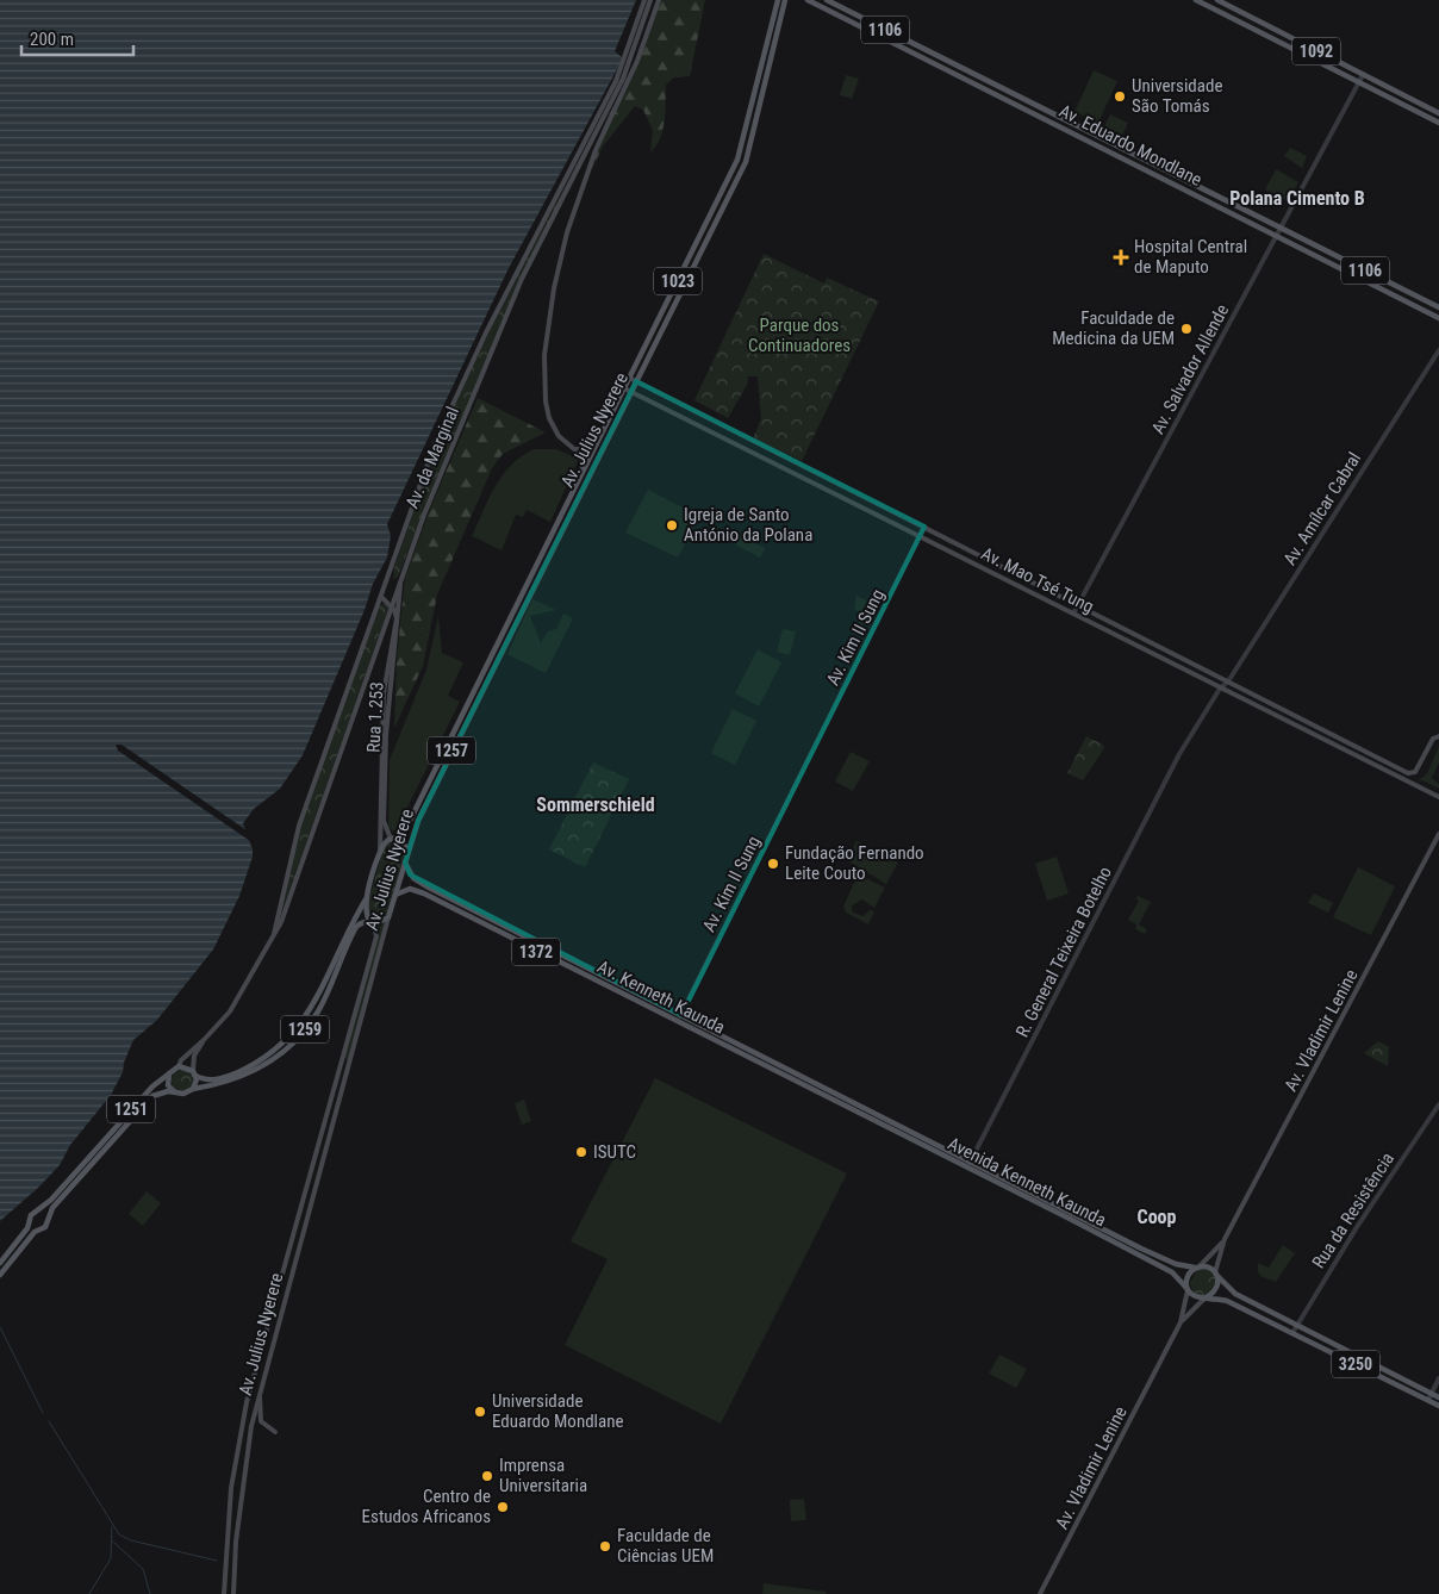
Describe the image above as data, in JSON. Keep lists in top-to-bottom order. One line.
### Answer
{"streets":{"main road":["1106","1092","Av. Eduardo Mondlane","1023","Av. Julius Nyerere","Av. da Marginal","Av. Mao Tsé Tung","Rua 1.253","1257","1372","Av. Kenneth Kaunda","1259","Av. Vladimir Lenine","1251","Avenida Kenneth Kaunda","3250"],"street":["Av. Salvador Allende","Av. Amílcar Cabral","Av. Kim II Sung","Av. Kim Il Sung","R. General Teixeira Botelho","Rua da Resistência"]},"crossings":[["1092","Av. Salvador Allende"],["Av. Eduardo Mondlane","Av. Salvador Allende"],["Av. Salvador Allende","Av. Mao Tsé Tung"],["Av. Julius Nyerere","Av. Mao Tsé Tung"],["Av. Julius Nyerere","Rua 1.253"],["Av. Julius Nyerere","1372"],["Av. Julius Nyerere","Av. Kenneth Kaunda"],["Av. Julius Nyerere","1259"],["Av. da Marginal","Rua 1.253"],["Av. da Marginal","1259"],["Av. da Marginal","1251"],["Av. Amílcar Cabral","Av. Mao Tsé Tung"],["Av. Amílcar Cabral","R. General Teixeira Botelho"],["Av. Mao Tsé Tung","Av. Kim II Sung"],["Av. Mao Tsé Tung","R. General Teixeira Botelho"],["Av. Kim II Sung","Av. Kim Il Sung"],["Av. Kim Il Sung","1372"],["Av. Kim Il Sung","Av. Kenneth Kaunda"],["1372","Av. Kenneth Kaunda"],["R. General Teixeira Botelho","Avenida Kenneth Kaunda"],["Av. Kenneth Kaunda","Avenida Kenneth Kaunda"],["1259","1251"],["Av. Vladimir Lenine","Avenida Kenneth Kaunda"],["Av. Vladimir Lenine","3250"],["Avenida Kenneth Kaunda","3250"],["Rua da Resistência","3250"]],"districts":["Polana Cimento B","Sommerschield","Coop"],"parks":["Parque dos Continuadores"],"places":{"other":["Universidade São Tomás","Faculdade de Medicina da UEM","Igreja de Santo António da Polana","Fundação Fernando Leite Couto","ISUTC","Universidade Eduardo Mondlane","Imprensa Universitaria","Centro de Estudos Africanos","Faculdade de Ciências UEM"],"health":["Hospital Central de Maputo"]},"scale_bar":"200 m"}
